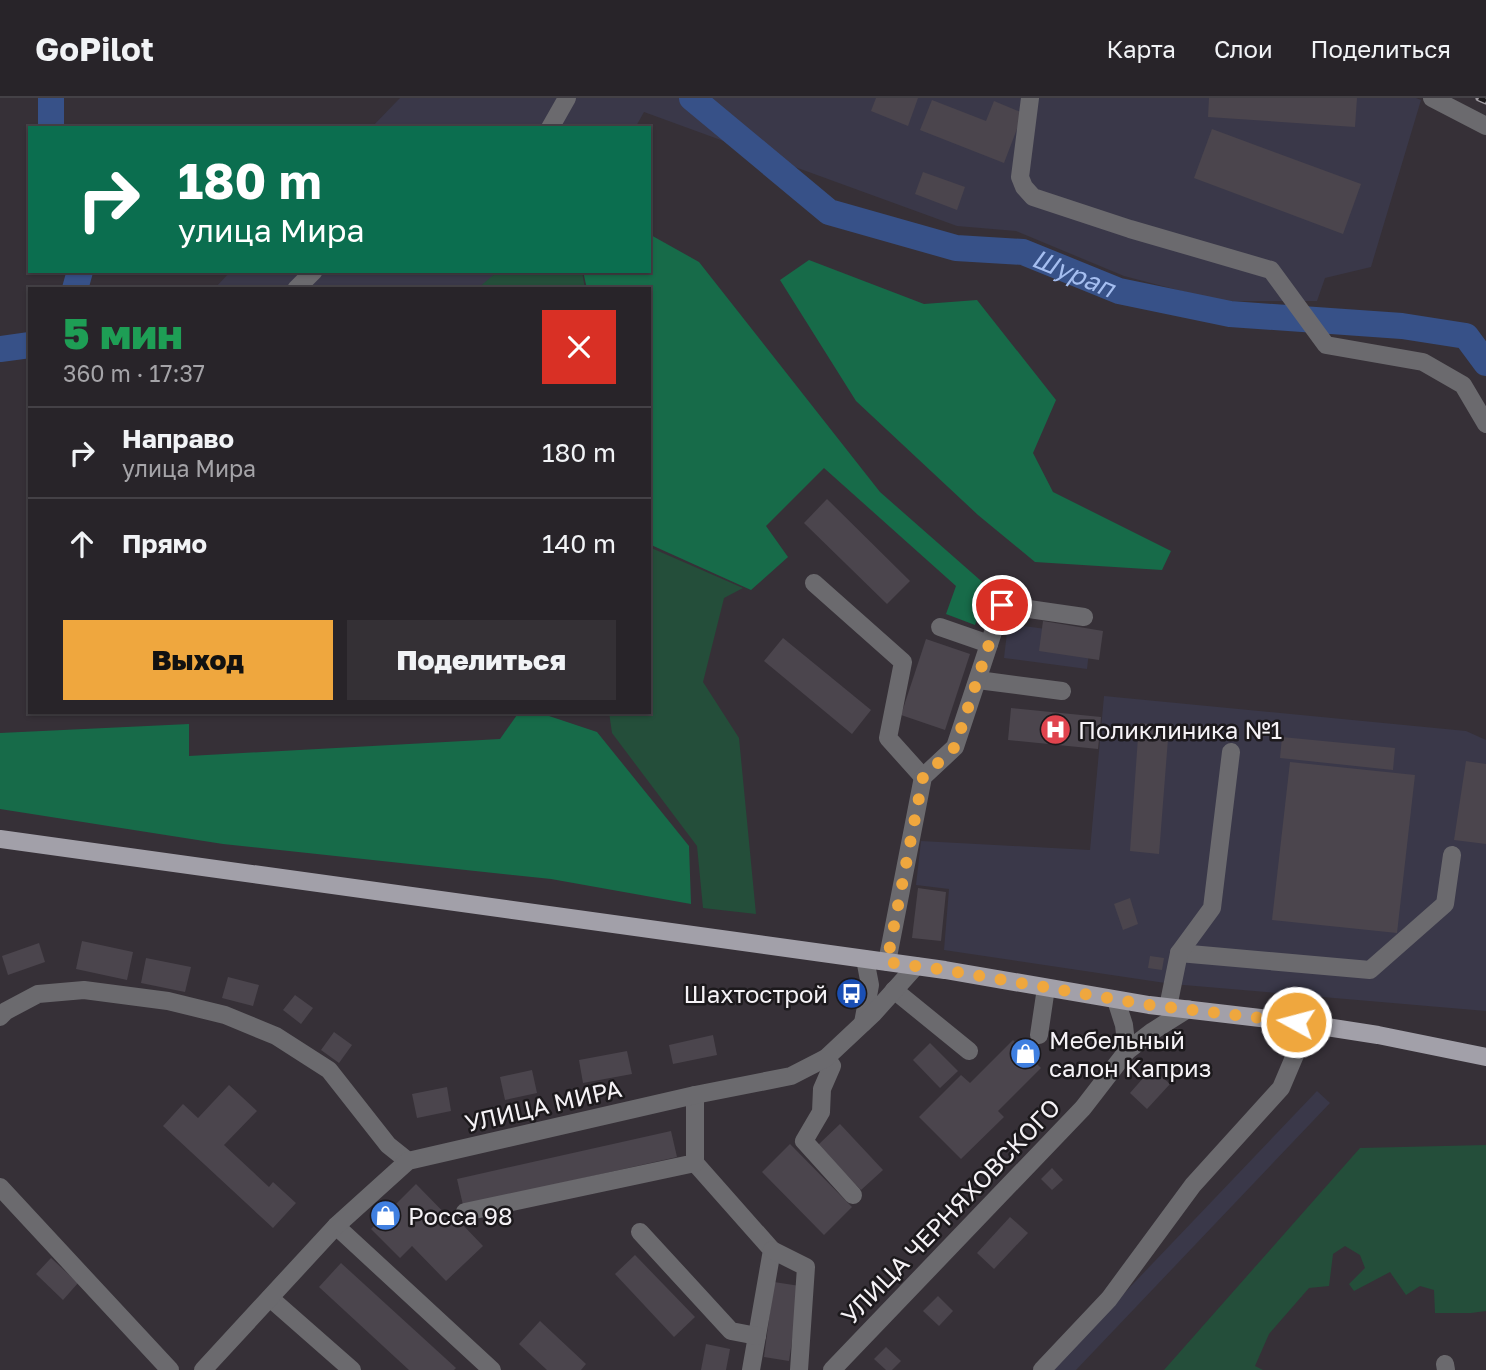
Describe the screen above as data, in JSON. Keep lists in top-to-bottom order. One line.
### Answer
{"streets":{"street":["УЛИЦА МИРА","УЛИЦА ЧЕРНЯХОВСКОГО"]},"water":["Шурап"],"places":{"hospital":["Поликлиника №1"],"bus stop":["Шахтострой"],"shop":["Мебельный салон Каприз","Росса 98"]},"page":{"header":"GoPilot","nav":["Карта","Слои","Поделиться"],"turn":["180 m","улица Мира"],"heading":["5 мин","360 m · 17:37"],"list":[{"name":"Направо","note":"улица Мира","value":"180 m"},{"name":"Прямо","value":"140 m"}],"buttons":["Выход","Поделиться"]}}
